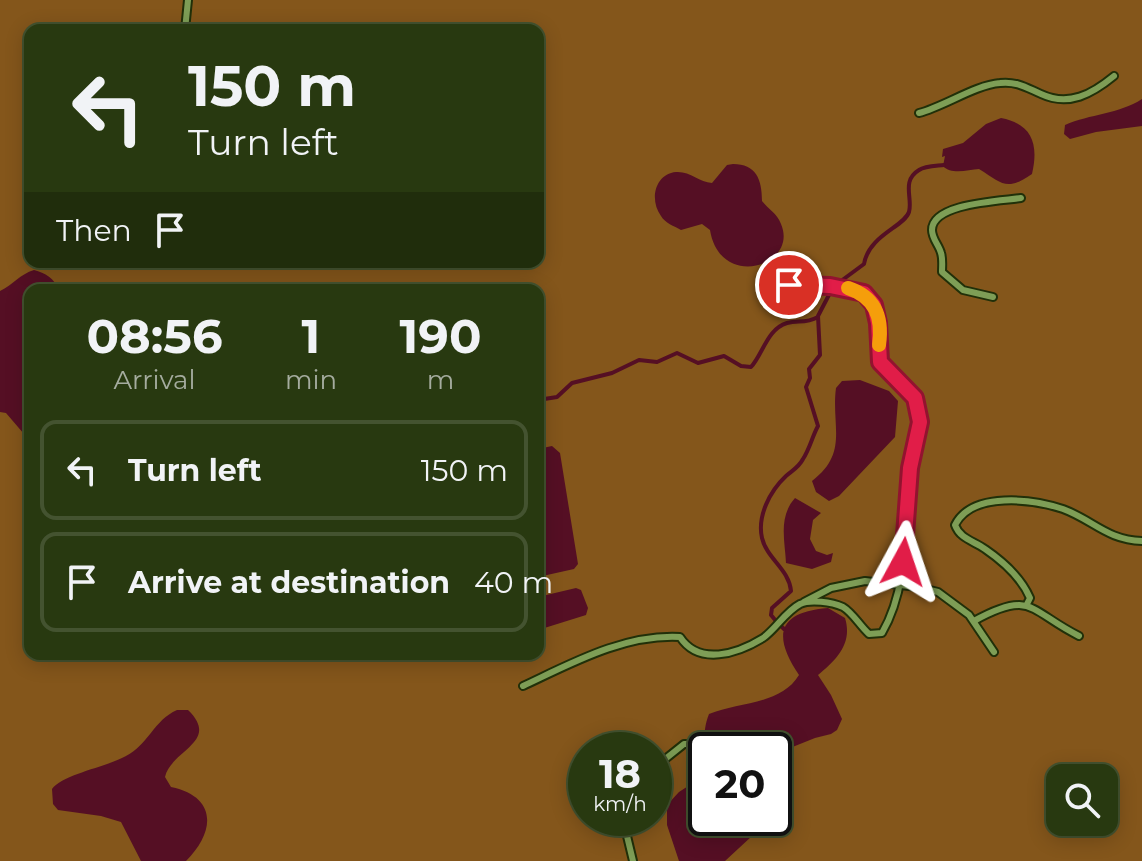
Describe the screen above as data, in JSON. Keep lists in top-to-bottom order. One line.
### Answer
{"page":{"turn":["150 m","Turn left"],"then":"Then","eta":["08:56","Arrival","1","min","190","m"],"list":[{"name":"Turn left","value":"150 m"},{"name":"Arrive at destination","value":"40 m"}],"speed":"18 km/h","limit":"20"}}
